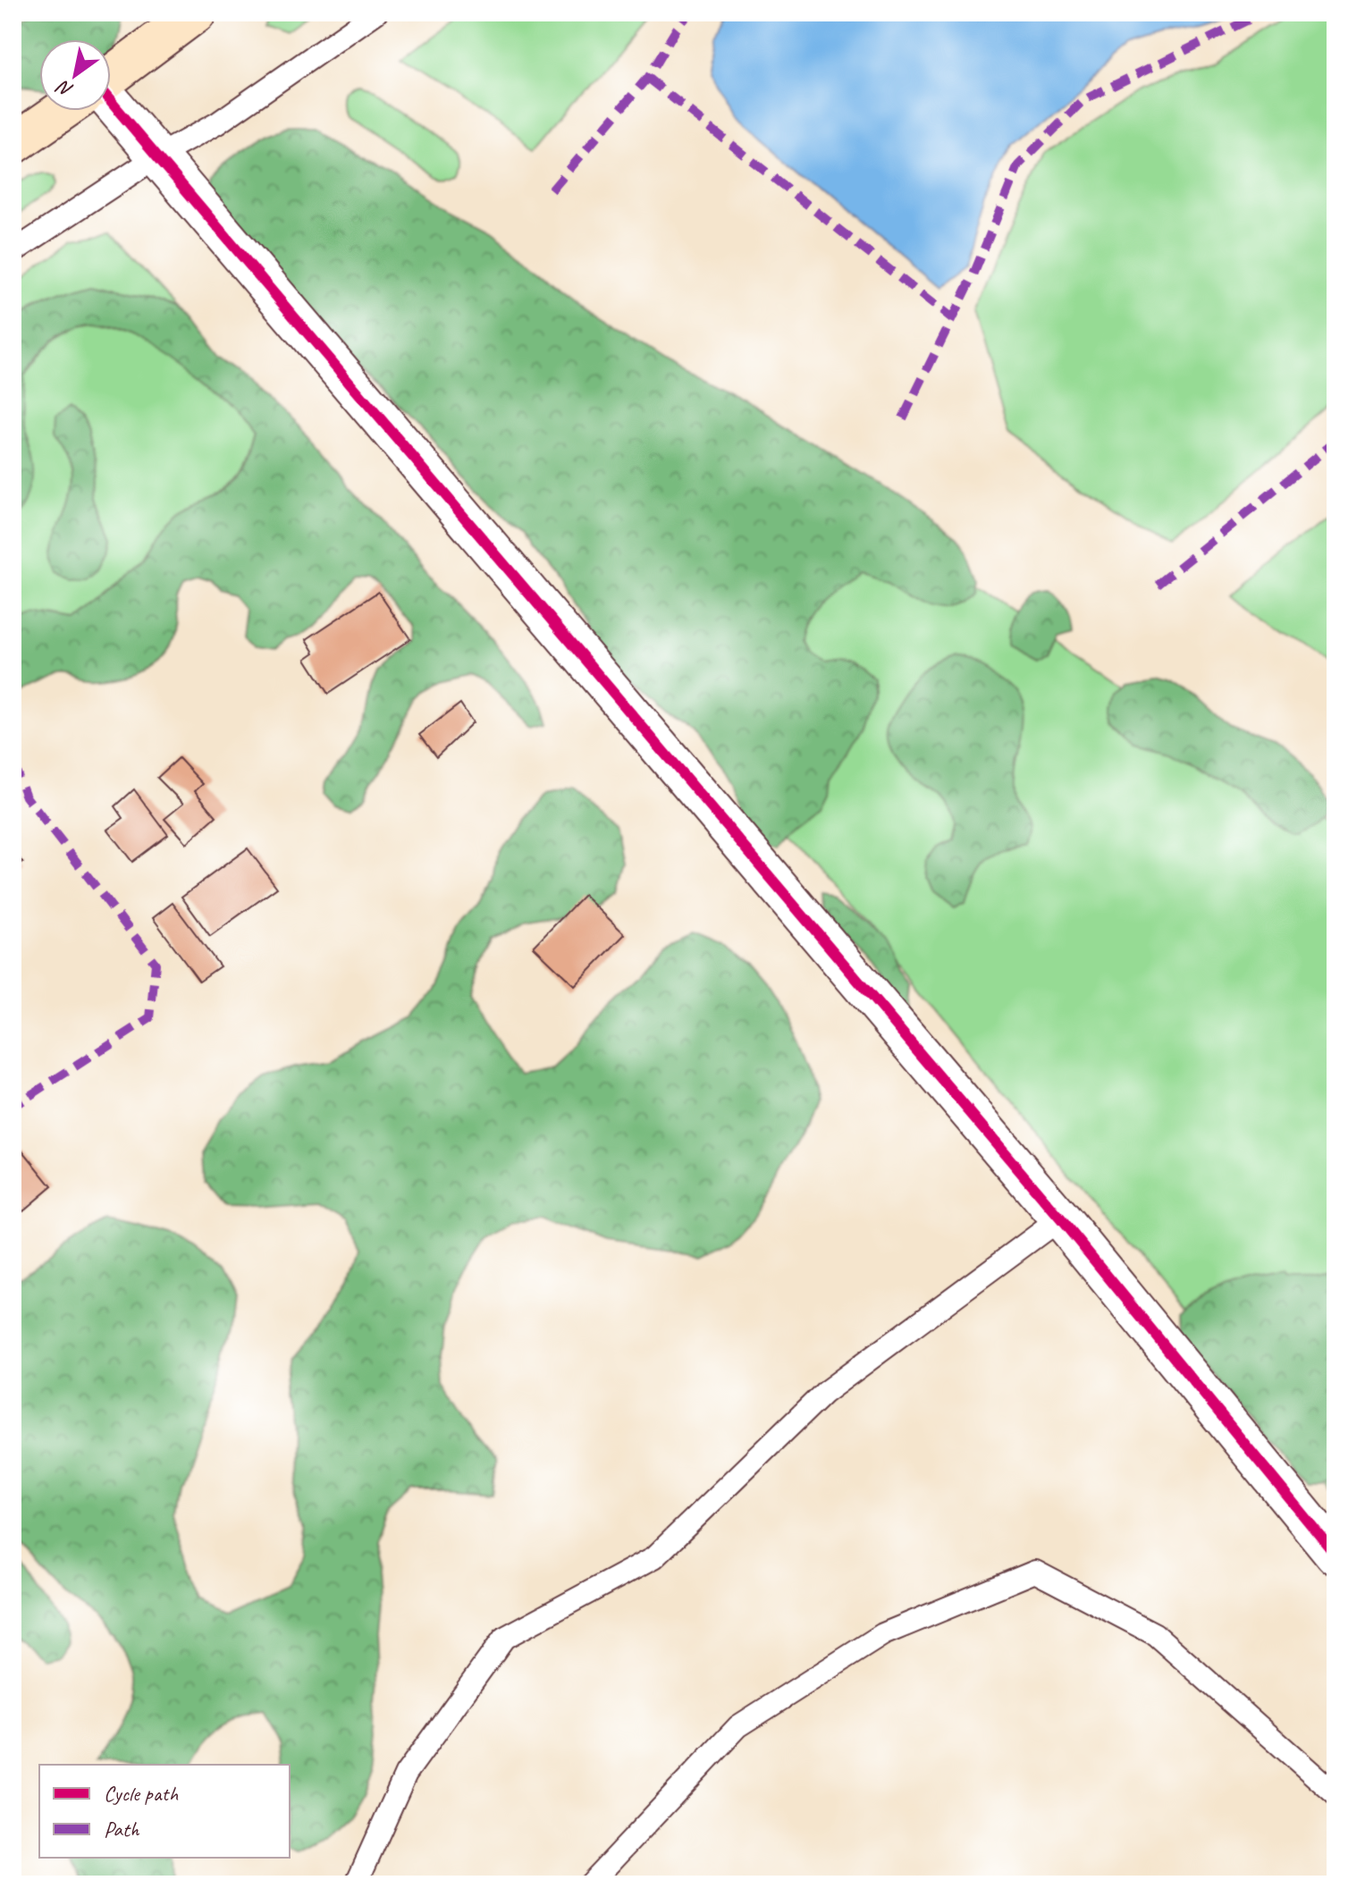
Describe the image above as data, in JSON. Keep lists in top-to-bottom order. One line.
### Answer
{"legend":["Cycle path","Path"],"north":"bottom left"}
